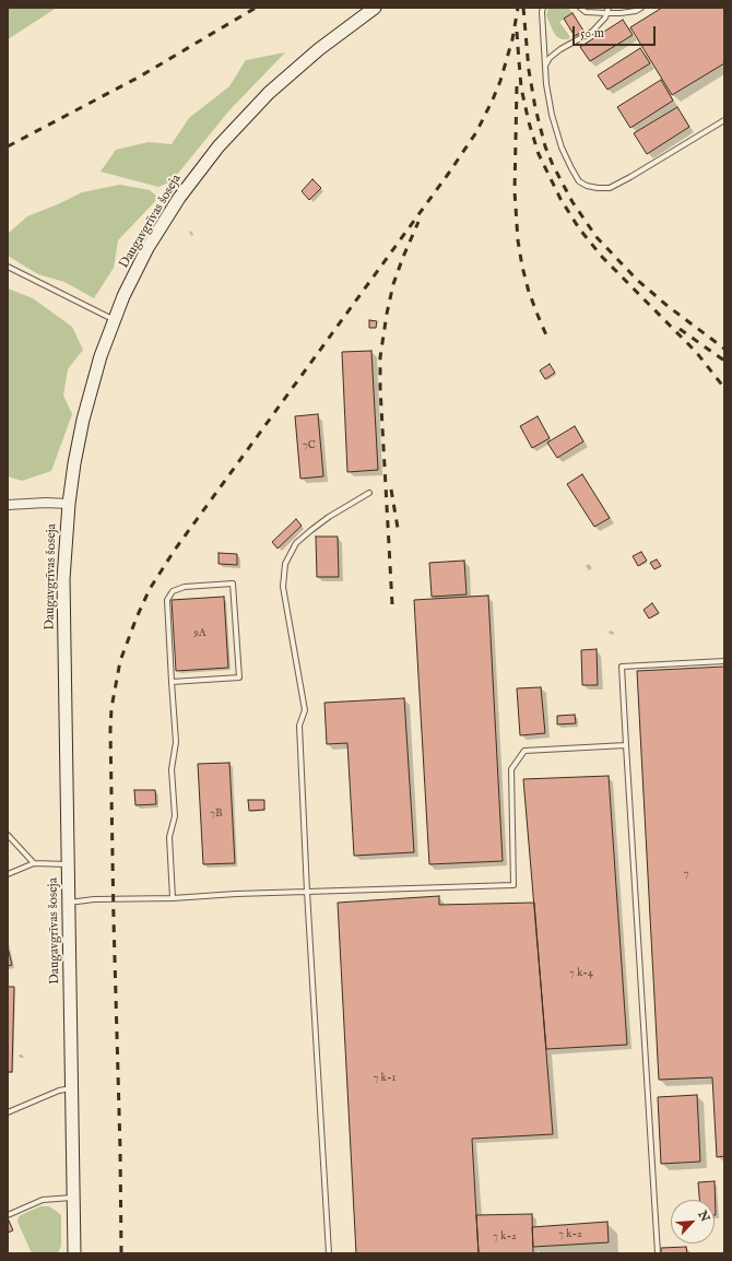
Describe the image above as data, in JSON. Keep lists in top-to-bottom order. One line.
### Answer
{"streets":{"main road":["Daugavgrīvas šoseja"]},"house_numbers":["7C","9A","7B","7","7 k-4","7 k-1","7 k-2","7 k-2"],"scale_bar":"50 m","north":"top right"}
